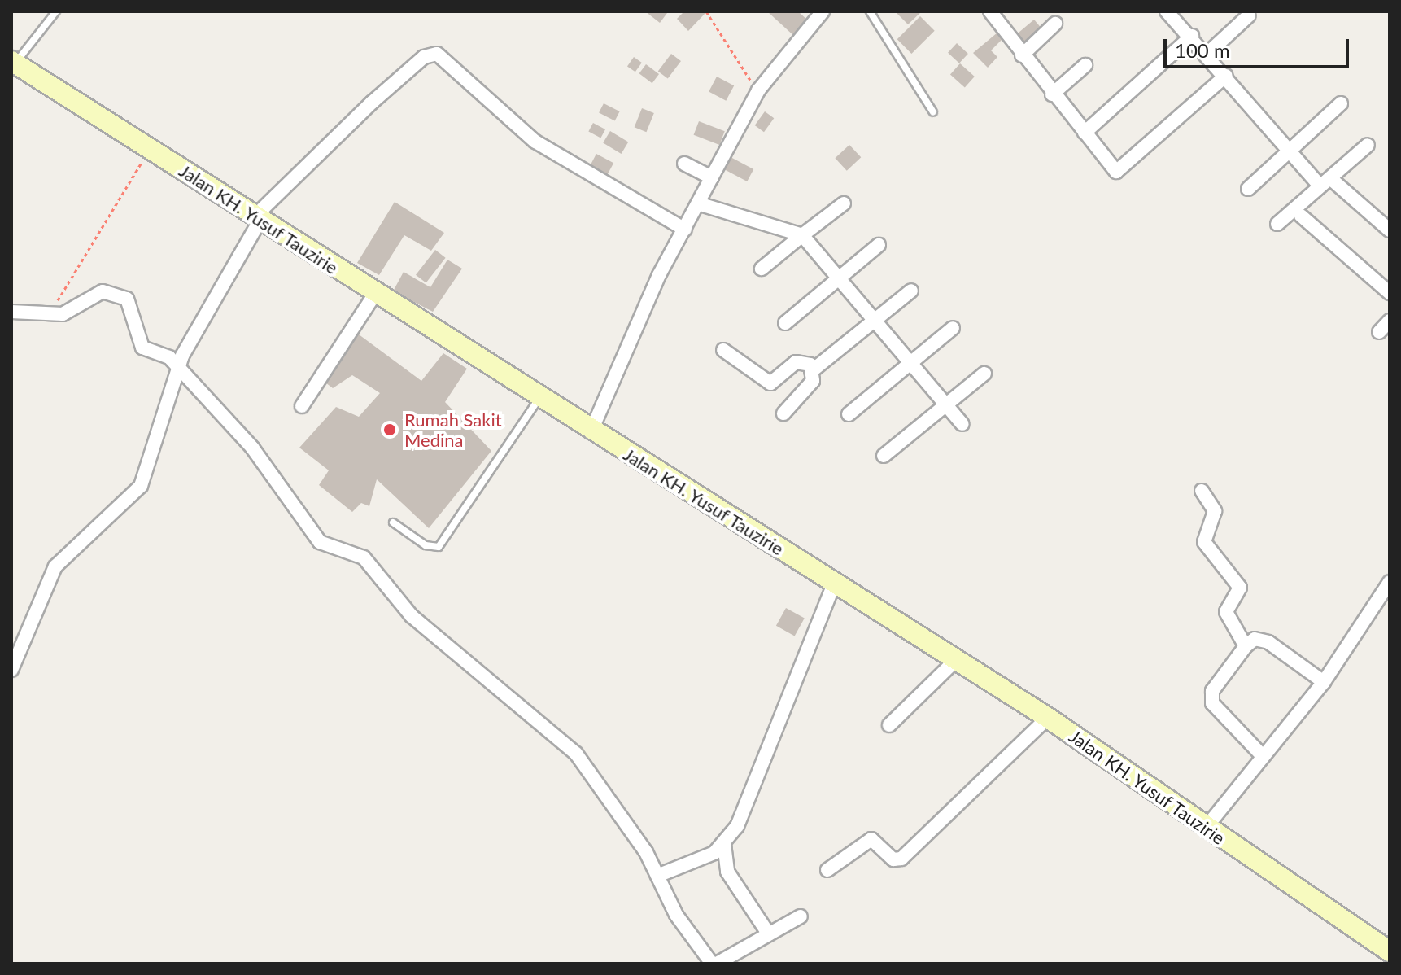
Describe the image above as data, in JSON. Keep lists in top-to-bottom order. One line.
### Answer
{"streets":{"main road":["Jalan KH. Yusuf Tauzirie"]},"places":["Rumah Sakit Medina"],"scale_bar":"100 m"}
